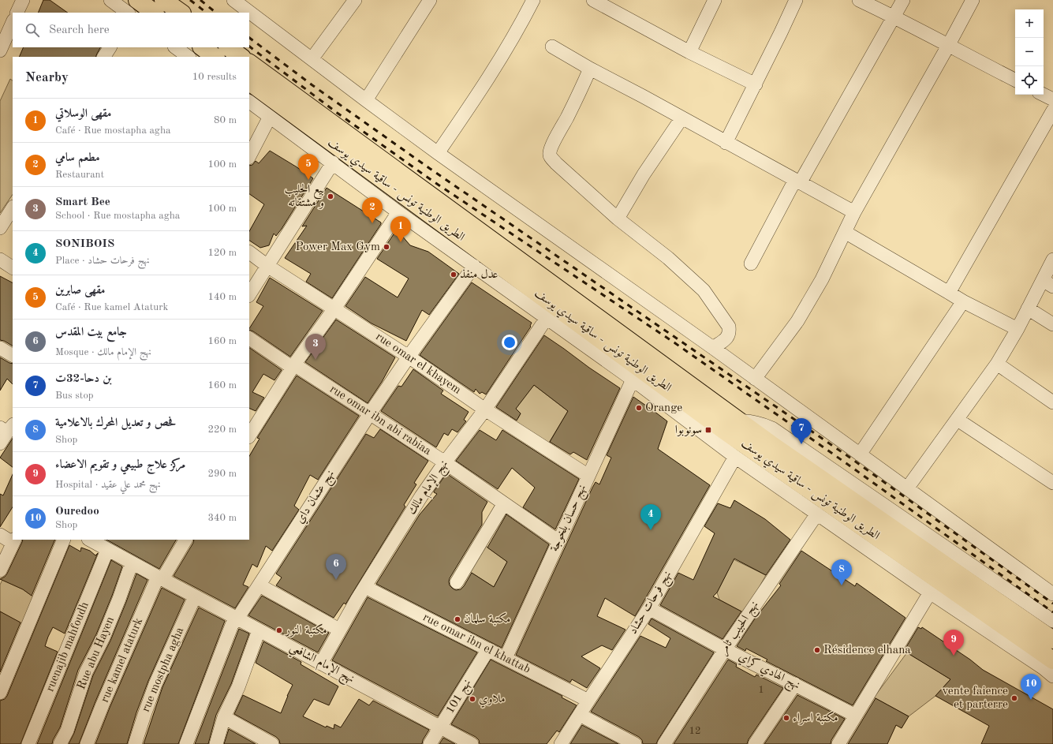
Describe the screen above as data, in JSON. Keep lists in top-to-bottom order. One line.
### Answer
{"streets":{"highway":["الطريق الوطنية تونس - ساقية سيدي يوسف"],"street":["rue omar el khayem","rue omar ibn abi rabiaa","نهج الإمام مالك","نهج عثمان داي","نهج حسان بلخوجة","نهج فرحات حشاد","نهج الحبيب ثامر","rue omar ibn el khattab","ruenajib mahfoudh","Rue abu Hayen","rue kamel ataturk","نهج الإمام الشافعي","rue mostpha agha","نهج الهادي كراي","نهج 101"]},"crossings":[["rue omar el khayem","نهج الإمام مالك"],["rue omar el khayem","نهج عثمان داي"],["rue omar el khayem","نهج حسان بلخوجة"],["rue omar ibn abi rabiaa","نهج الإمام مالك"],["rue omar ibn abi rabiaa","نهج عثمان داي"],["rue omar ibn abi rabiaa","نهج حسان بلخوجة"],["نهج الإمام مالك","rue omar ibn el khattab"],["نهج الإمام مالك","نهج الإمام الشافعي"],["نهج عثمان داي","نهج الإمام الشافعي"],["نهج حسان بلخوجة","rue omar ibn el khattab"],["نهج فرحات حشاد","rue omar ibn el khattab"],["نهج فرحات حشاد","نهج الهادي كراي"],["نهج الحبيب ثامر","نهج الهادي كراي"],["rue omar ibn el khattab","نهج 101"],["ruenajib mahfoudh","نهج الإمام الشافعي"],["Rue abu Hayen","نهج الإمام الشافعي"],["rue kamel ataturk","نهج الإمام الشافعي"],["نهج الإمام الشافعي","rue mostpha agha"],["نهج الإمام الشافعي","نهج 101"]],"places":{"other":["بيع الحليب و مشتقاته","Power Max Gym","عدل منفذ","Orange","مكتبة سلمان","مكتبة النور","Résidence elhana","vente faience et parterre","ملاوي","مكتبة اسراء"],"transit":["سونوبوا"]},"house_numbers":["1","12"],"page":{"map_buttons":["+","−"],"search":"Search here","heading":["Nearby","10 results"],"list":[{"mark":"1","name":"مقهى الوسلاتي","note":"Café · Rue mostapha agha","value":"80 m"},{"mark":"2","name":"مطعم سامي","note":"Restaurant","value":"100 m"},{"mark":"3","name":"Smart Bee","note":"School · Rue mostapha agha","value":"100 m"},{"mark":"4","name":"SONIBOIS","note":"Place · نهج فرحات حشاد","value":"120 m"},{"mark":"5","name":"مقهى صابرين","note":"Café · Rue kamel Ataturk","value":"140 m"},{"mark":"6","name":"جامع بيت المقدس","note":"Mosque · نهج الإمام مالك","value":"160 m"},{"mark":"7","name":"بن دحا-32ت","note":"Bus stop","value":"160 m"},{"mark":"8","name":"فحص و تعديل المحرك بالاعلامية","note":"Shop","value":"220 m"},{"mark":"9","name":"مركز علاج طبيعي و تقويم الاعضاء","note":"Hospital · نهج محمد علي عقيد","value":"290 m"},{"mark":"10","name":"Ouredoo","note":"Shop","value":"340 m"}],"pins":["5","2","1","3","7","4","6","8","9","10"]}}
